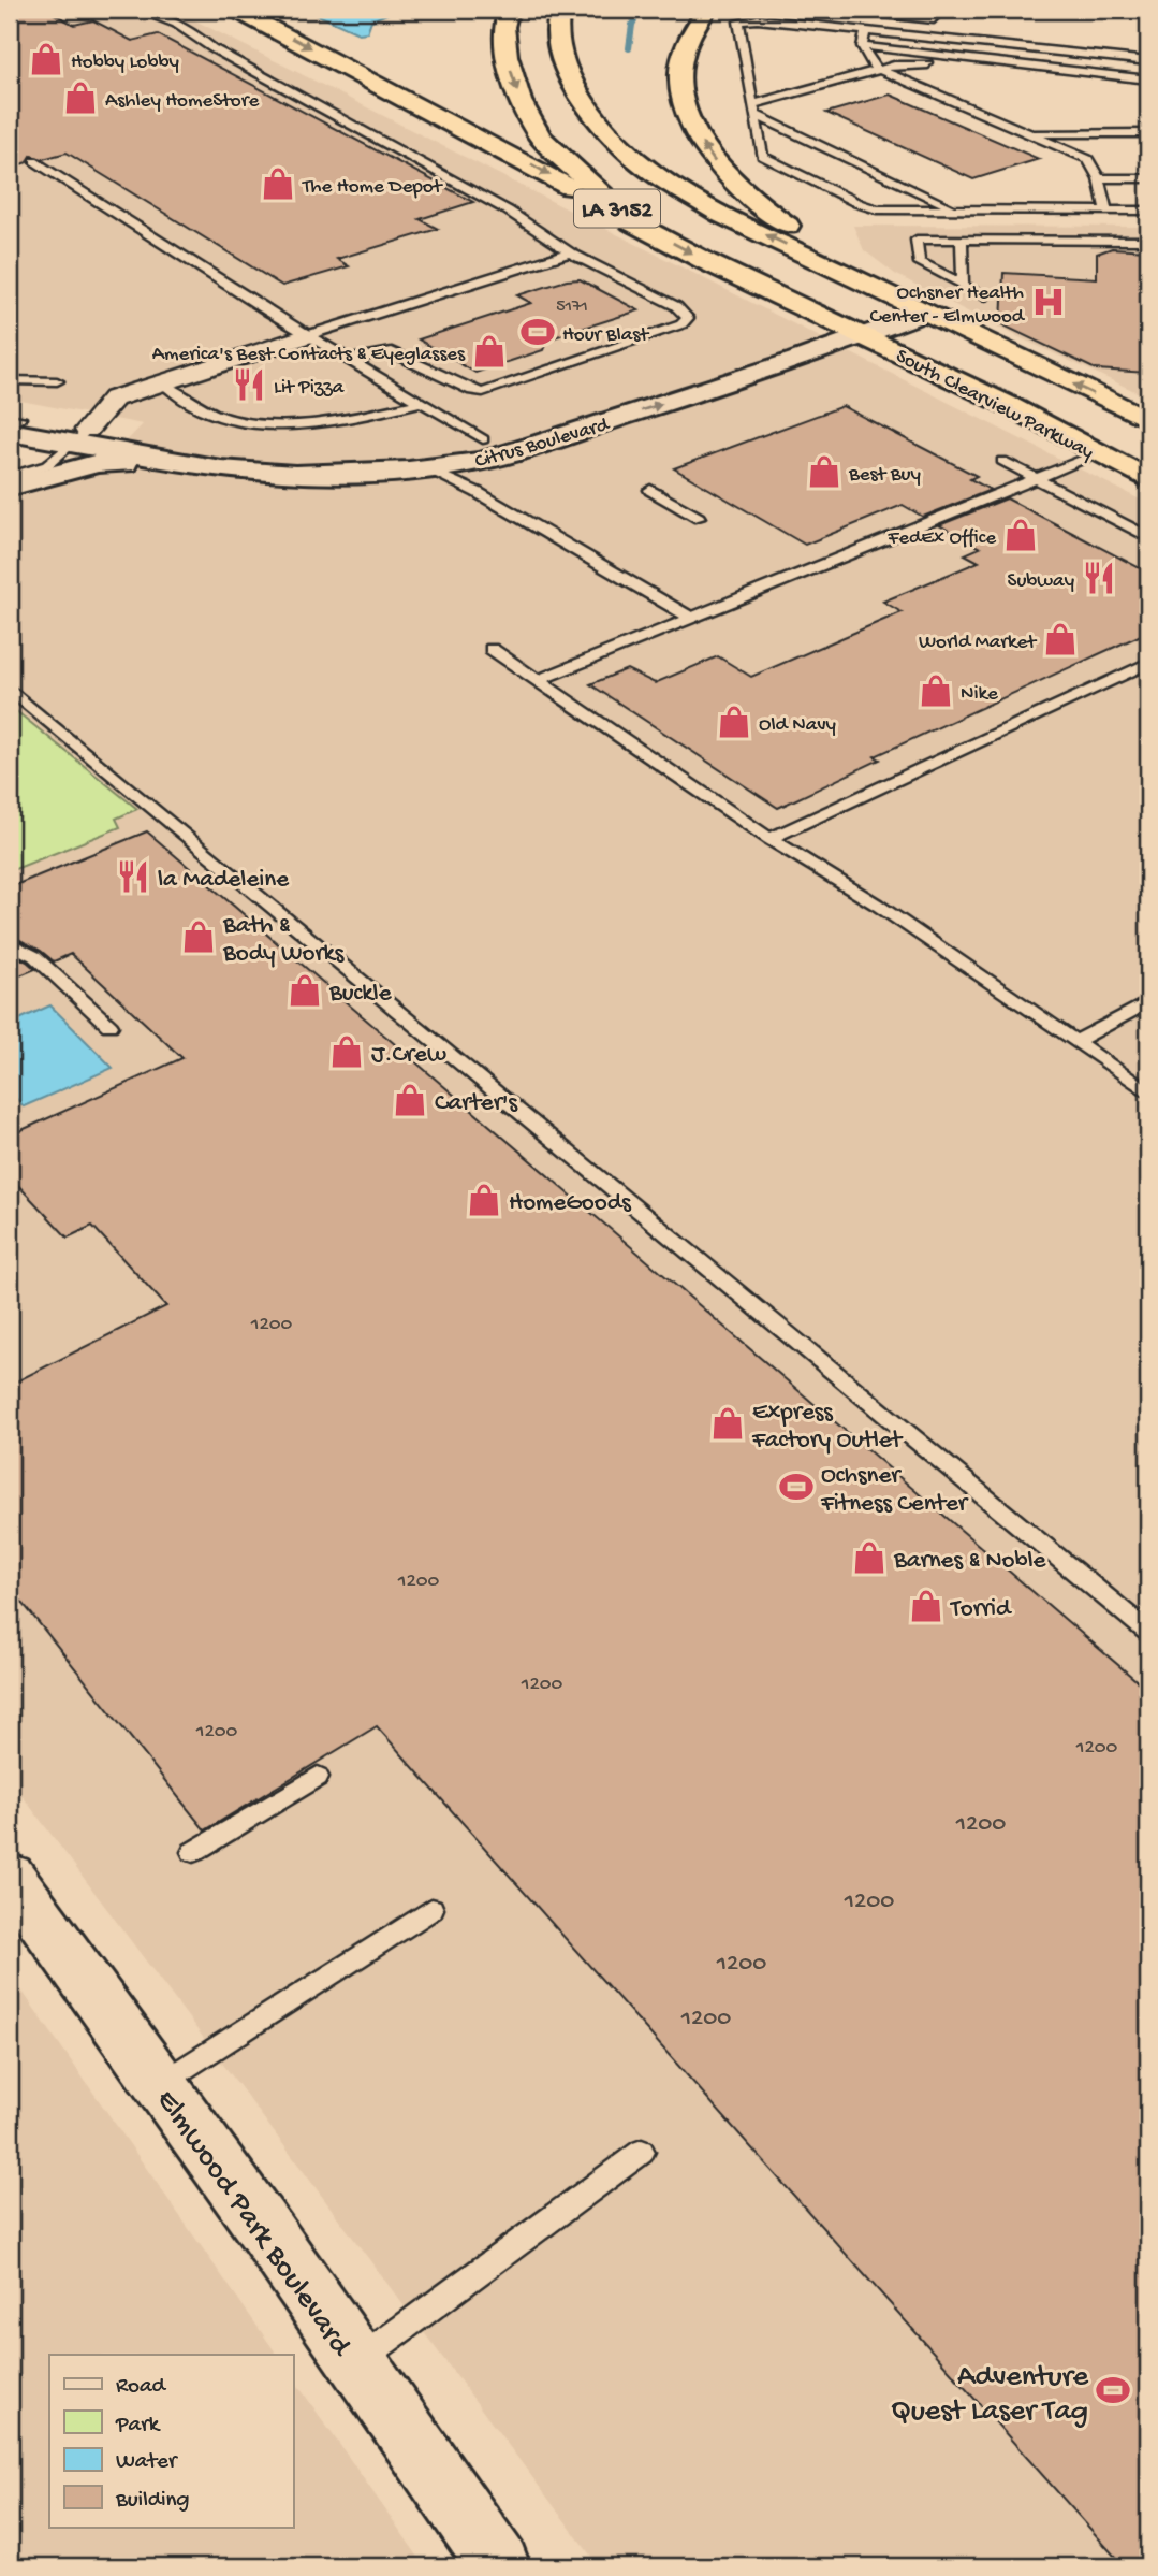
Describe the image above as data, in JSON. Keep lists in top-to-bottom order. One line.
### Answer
{"streets":{"highway":["LA 3152","South Clearview Parkway"],"street":["Citrus Boulevard","Elmwood Park Boulevard"]},"crossings":[["South Clearview Parkway","Citrus Boulevard"]],"places":{"shop":["Hobby Lobby","Ashley HomeStore","The Home Depot","America's Best Contacts & Eyeglasses","Best Buy","FedEx Office","World Market","Nike","Old Navy","Bath & Body Works","Buckle","J.Crew","Carter's","HomeGoods","Express Factory Outlet","Barnes & Noble","Torrid"],"hospital":["Ochsner Health Center - Elmwood"],"sports":["Hour Blast","Ochsner Fitness Center","Adventure Quest Laser Tag"],"restaurant":["Lit Pizza","Subway","la Madeleine"]},"house_numbers":["5171","1200","1200","1200","1200","1200","1200","1200","1200","1200"],"legend":["Road","Park","Water","Building"]}
